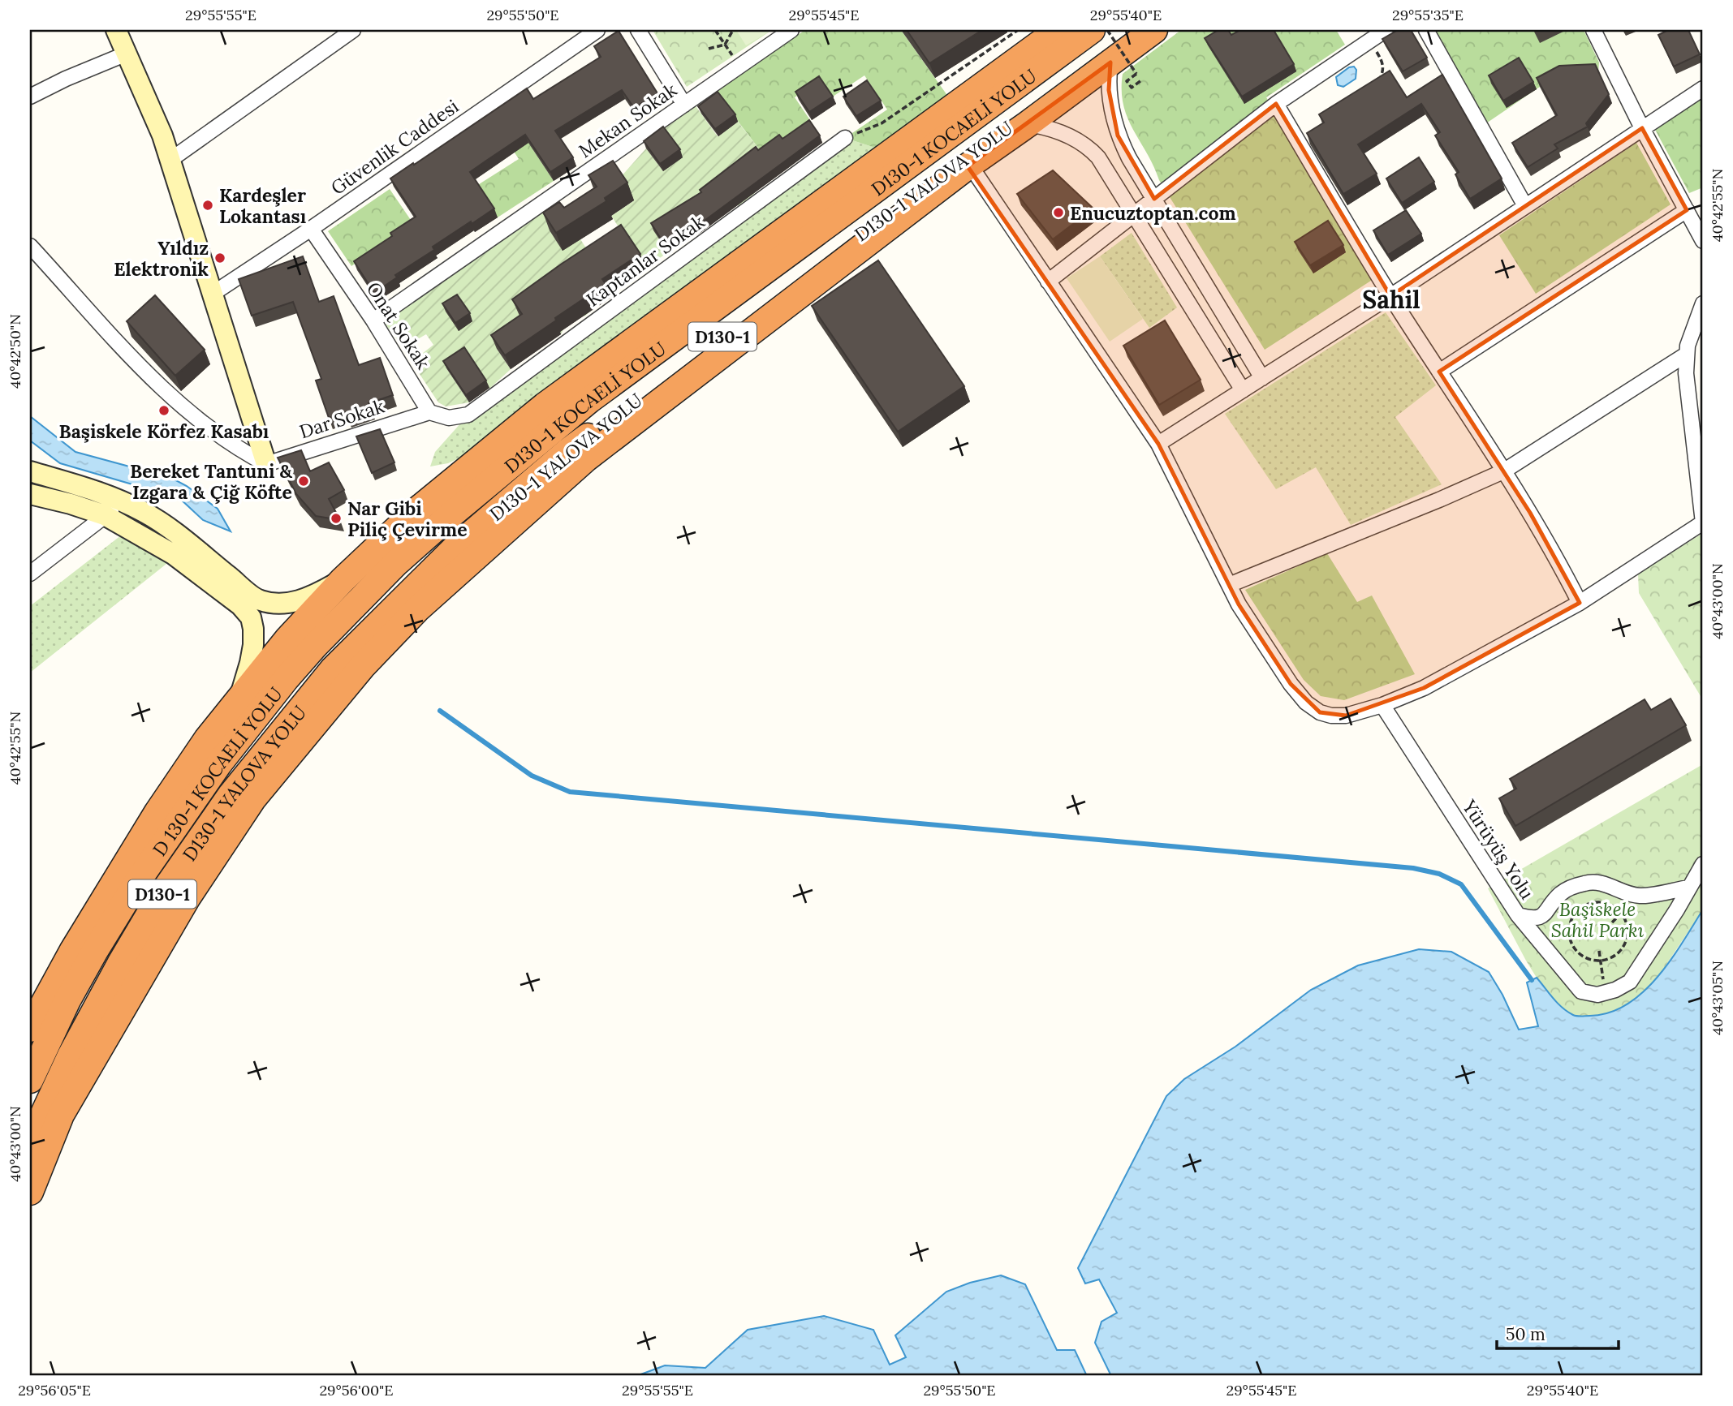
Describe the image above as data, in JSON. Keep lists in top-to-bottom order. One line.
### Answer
{"streets":{"highway":["D130-1 KOCAELİ YOLU","D130-1 YALOVA YOLU","D130-1","D 130-1 KOCAELİ YOLU"],"street":["Mekan Sokak","Güvenlik Caddesi","Kaptanlar Sokak","Onat Sokak","Dar Sokak","Yürüyüş Yolu"]},"crossings":[["Mekan Sokak","Onat Sokak"],["D130-1 KOCAELİ YOLU","D 130-1 KOCAELİ YOLU"],["Güvenlik Caddesi","Onat Sokak"],["Kaptanlar Sokak","Onat Sokak"],["Kaptanlar Sokak","Dar Sokak"],["Onat Sokak","Dar Sokak"]],"districts":["Sahil"],"parks":["Başiskele Sahil Parkı"],"places":["Kardeşler Lokantası","Enucuztoptan.com","Yıldız Elektronik","Başiskele Körfez Kasabı","Bereket Tantuni & Izgara & Çiğ Köfte","Nar Gibi Piliç Çevirme"],"scale_bar":"50 m","coordinates":["29°55'55\"E","29°55'50\"E","29°55'45\"E","29°55'40\"E","29°55'35\"E","40°42'55\"N","40°42'50\"N","40°43'00\"N","40°43'05\"N","29°56'05\"E","29°56'00\"E"]}
